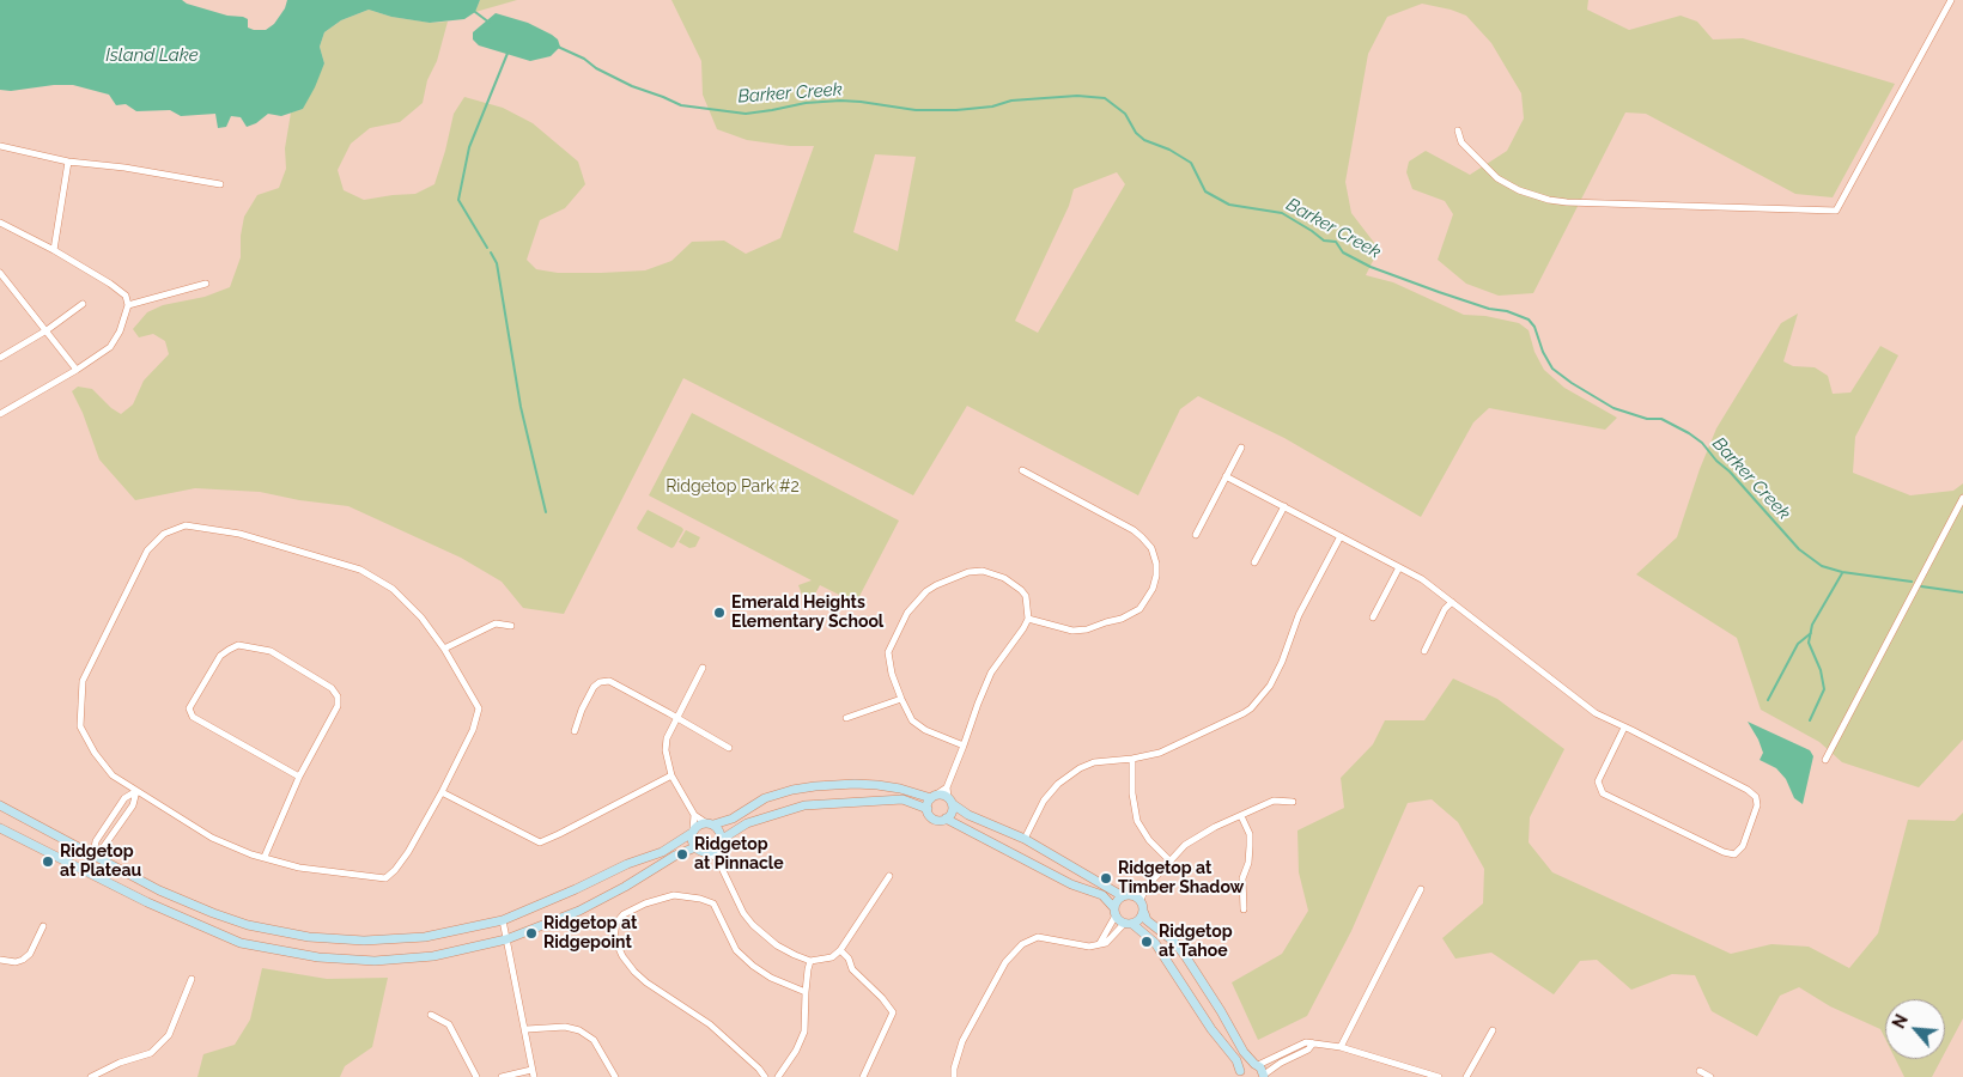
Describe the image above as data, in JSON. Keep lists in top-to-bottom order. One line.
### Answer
{"water":["Island Lake","Barker Creek"],"parks":["Ridgetop Park #2"],"places":["Emerald Heights Elementary School","Ridgetop at Pinnacle","Ridgetop at Plateau","Ridgetop at Timber Shadow","Ridgetop at Ridgepoint","Ridgetop at Tahoe"],"north":"top left"}
